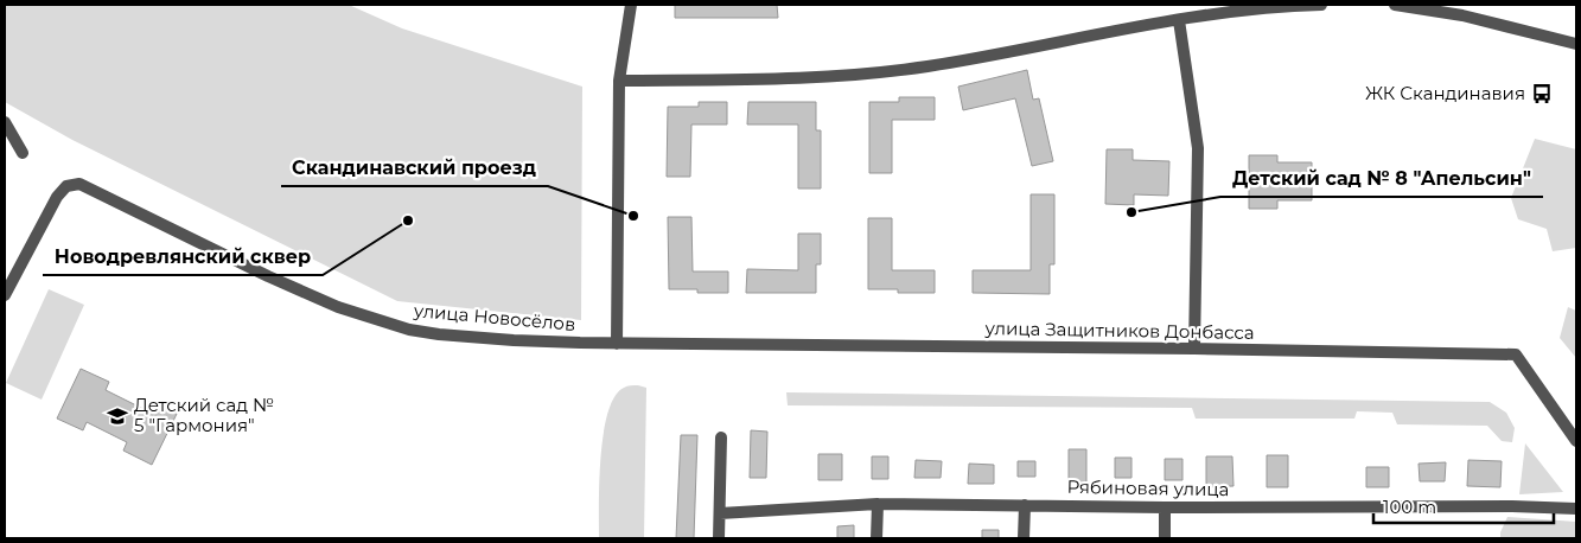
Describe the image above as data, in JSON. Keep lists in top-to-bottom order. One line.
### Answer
{"streets":{"street":["улица Новосёлов","улица Защитников Донбасса","Рябиновая улица"]},"crossings":[["улица Новосёлов","улица Защитников Донбасса"]],"places":{"bus stop":["ЖК Скандинавия"],"other":["Детский сад № 8 \"Апельсин\"","Скандинавский проезд","Новодревлянский сквер"],"school or university":["Детский сад № 5 \"Гармония\""]},"scale_bar":"100 m"}
